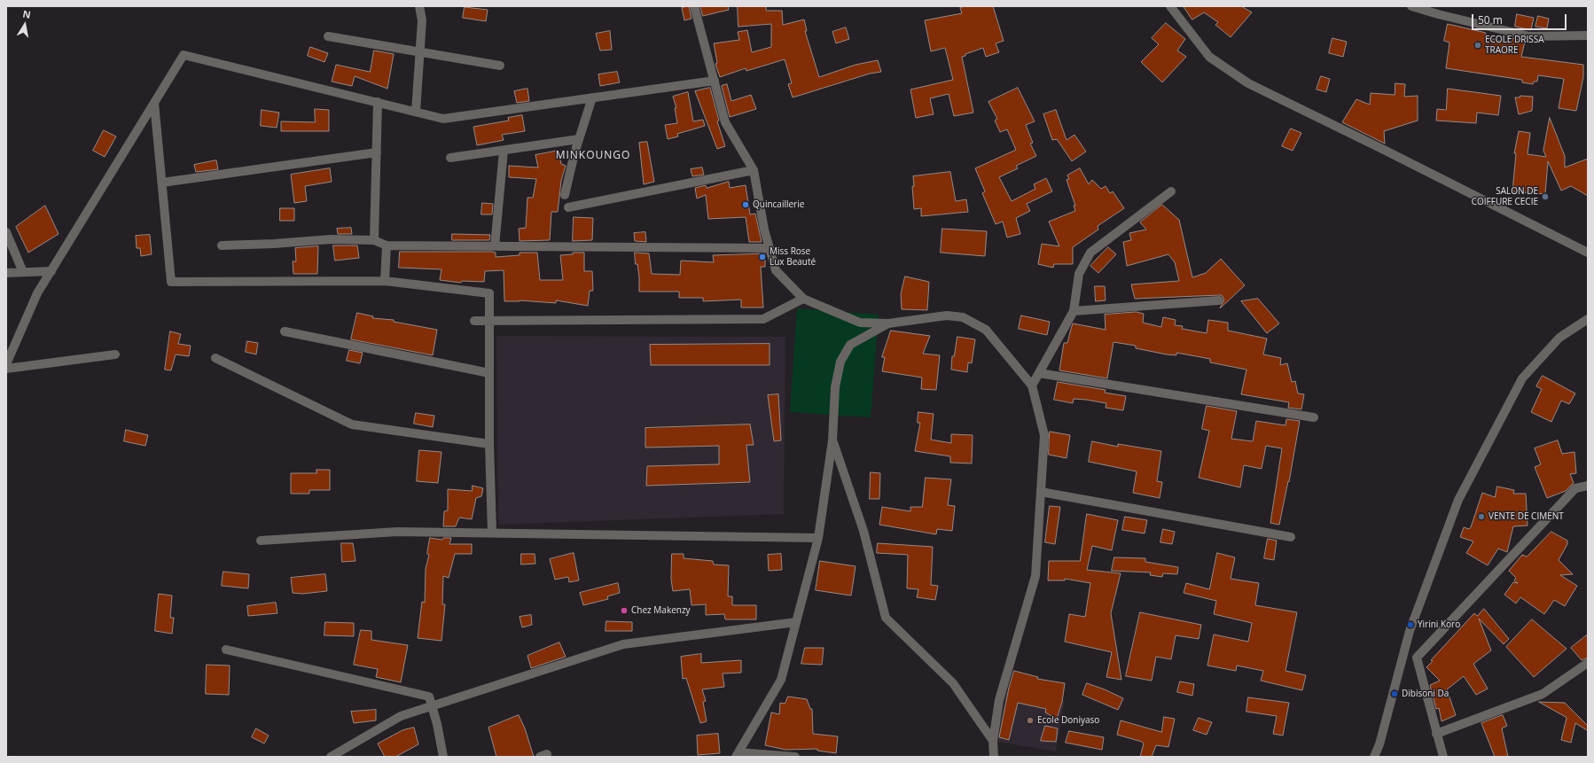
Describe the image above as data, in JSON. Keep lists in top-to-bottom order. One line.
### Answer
{"districts":["MINKOUNGO"],"places":["ECOLE DRISSA TRAORE","SALON DE COIFFURE CECIE","Quincaillerie","Miss Rose Lux Beauté","VENTE DE CIMENT","Chez Makenzy","Yirini Koro","Dibisoni Da","Ecole Doniyaso"],"scale_bar":"50 m","north":"top"}
